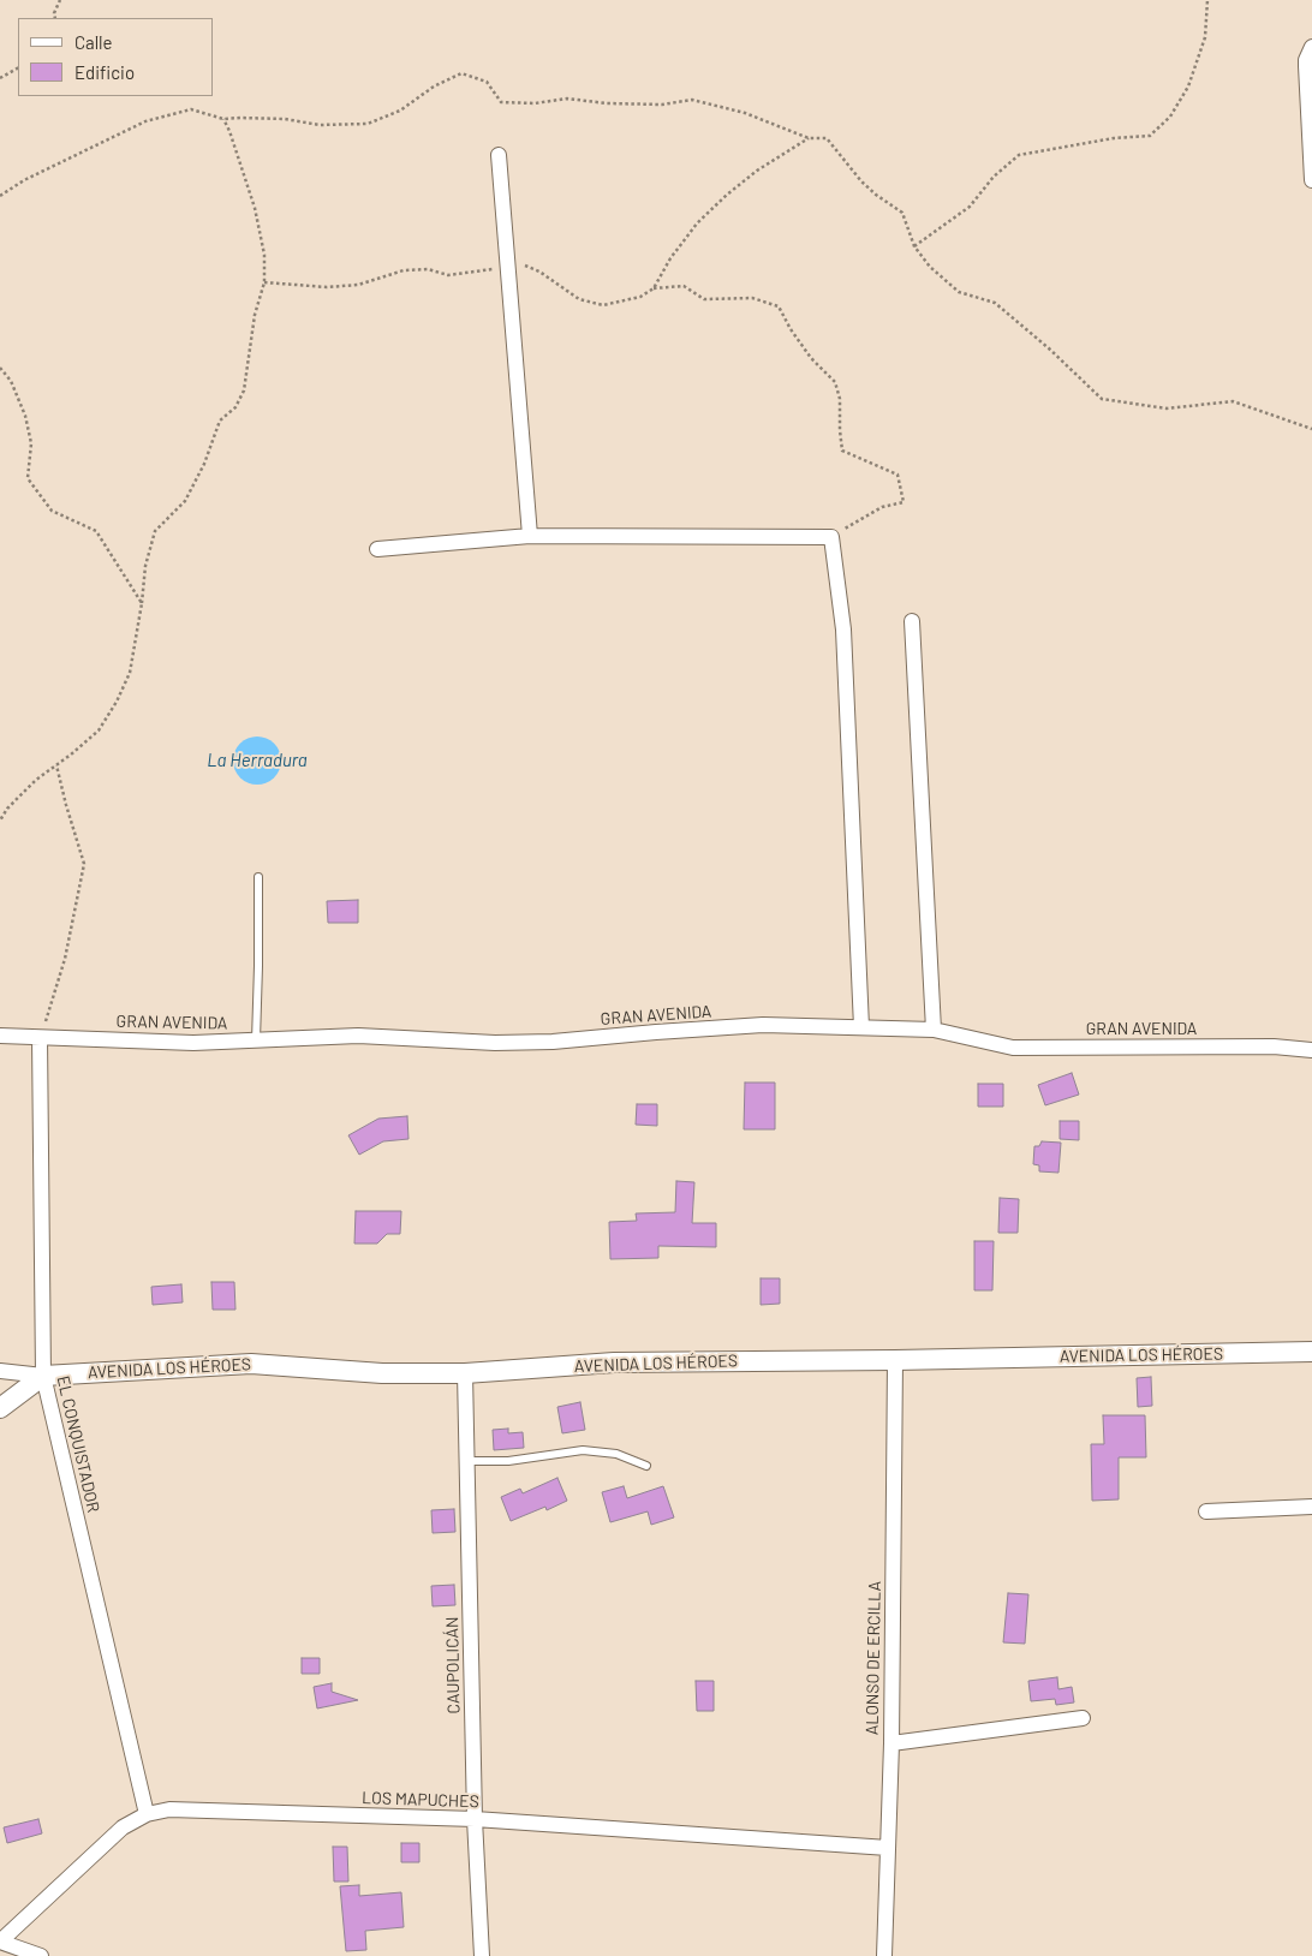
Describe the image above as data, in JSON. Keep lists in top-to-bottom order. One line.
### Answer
{"streets":{"street":["GRAN AVENIDA","AVENIDA LOS HÉROES","EL CONQUISTADOR","ALONSO DE ERCILLA","CAUPOLICÁN","LOS MAPUCHES"]},"crossings":[["GRAN AVENIDA","EL CONQUISTADOR"],["AVENIDA LOS HÉROES","EL CONQUISTADOR"],["AVENIDA LOS HÉROES","ALONSO DE ERCILLA"],["AVENIDA LOS HÉROES","CAUPOLICÁN"],["EL CONQUISTADOR","LOS MAPUCHES"],["ALONSO DE ERCILLA","LOS MAPUCHES"],["CAUPOLICÁN","LOS MAPUCHES"]],"water":["La Herradura"],"legend":["Calle","Edificio"]}
